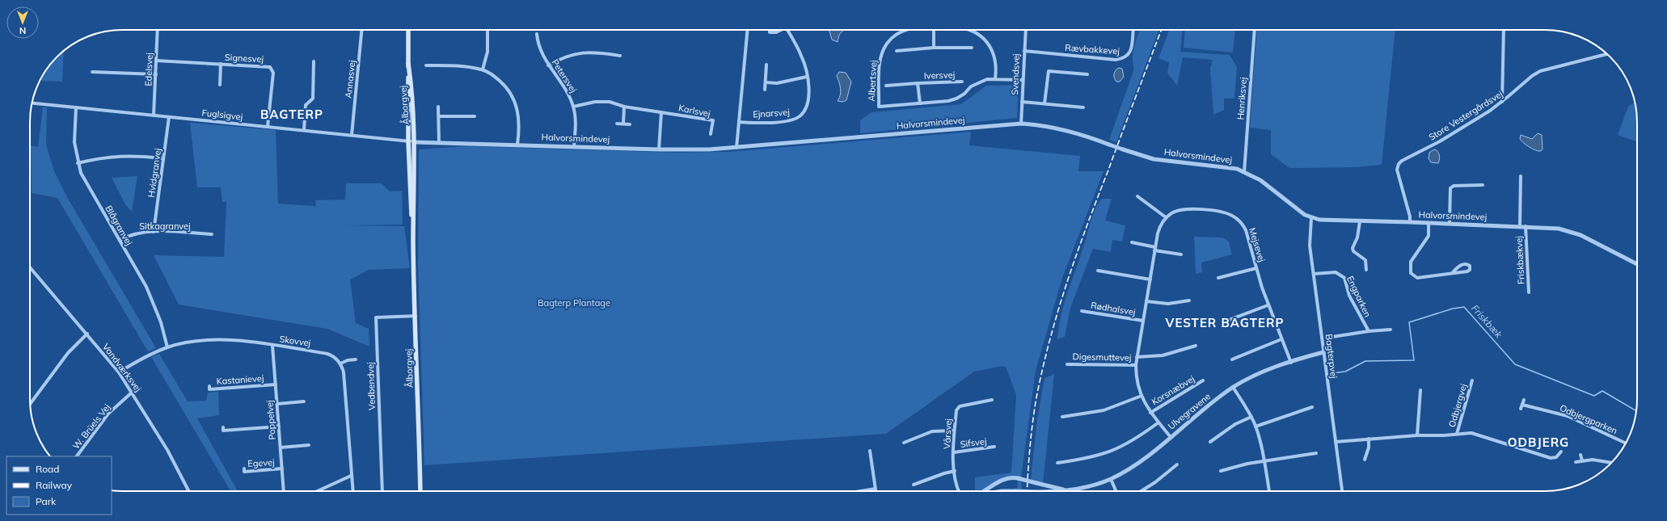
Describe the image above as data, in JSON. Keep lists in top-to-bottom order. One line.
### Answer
{"streets":{"main road":["Ålborgvej"],"street":["Rævbakkevej","Signesvej","Edelsvej","Svendsvej","Iversvej","Petersvej","Annasvej","Albertsvej","Henriksvej","Karlsvej","Ejnarsvej","Fuglsigvej","Store Vestergårdsvej","Halvorsmindevej","Hvidgranvej","Blågranvej","Sitkagranvej","Mejsevej","Friskbækvej","Engparken","Rødhalsvej","Skovvej","Bagterpvej","Digesmuttevej","Vandværksvej","Kastanievej","Vedbendvej","Korsnæbvej","Odbjergvej","Ulvegravene","Odbjergparken","Poppelvej","W. Brüels Vej","Vårsvej","Sifsvej","Egevej"]},"crossings":[["Rævbakkevej","Svendsvej"],["Signesvej","Edelsvej"],["Signesvej","Fuglsigvej"],["Edelsvej","Fuglsigvej"],["Svendsvej","Albertsvej"],["Svendsvej","Halvorsmindevej"],["Iversvej","Albertsvej"],["Petersvej","Karlsvej"],["Petersvej","Halvorsmindevej"],["Annasvej","Fuglsigvej"],["Henriksvej","Halvorsmindevej"],["Ålborgvej","Fuglsigvej"],["Ålborgvej","Halvorsmindevej"],["Ålborgvej","Vedbendvej"],["Fuglsigvej","Halvorsmindevej"],["Fuglsigvej","Hvidgranvej"],["Fuglsigvej","Blågranvej"],["Store Vestergårdsvej","Halvorsmindevej"],["Halvorsmindevej","Friskbækvej"],["Halvorsmindevej","Bagterpvej"],["Hvidgranvej","Sitkagranvej"],["Blågranvej","Sitkagranvej"],["Blågranvej","Skovvej"],["Mejsevej","Ulvegravene"],["Engparken","Bagterpvej"],["Skovvej","Vandværksvej"],["Skovvej","Poppelvej"],["Bagterpvej","Odbjergvej"],["Bagterpvej","Ulvegravene"],["Vandværksvej","W. Brüels Vej"],["Kastanievej","Poppelvej"],["Poppelvej","Egevej"],["Vårsvej","Sifsvej"]],"districts":["BAGTERP","VESTER BAGTERP","ODBJERG"],"water":["Friskbæk"],"parks":["Bagterp Plantage"],"legend":["Road","Railway","Park"],"north":"bottom"}
